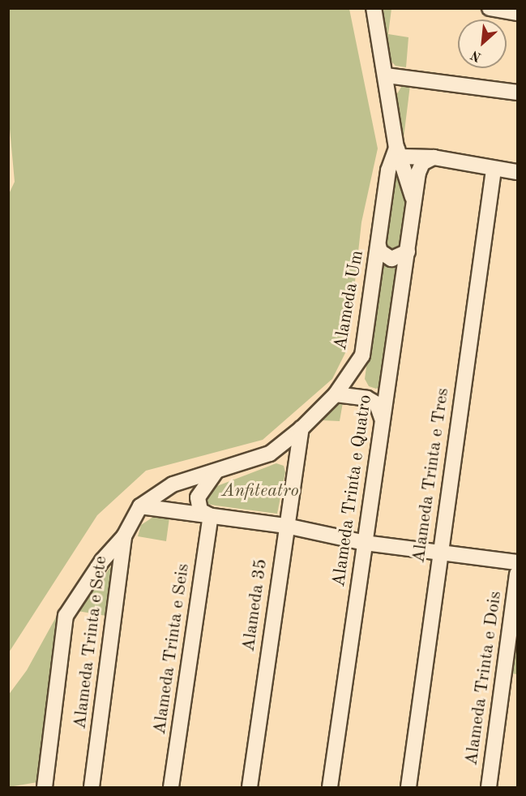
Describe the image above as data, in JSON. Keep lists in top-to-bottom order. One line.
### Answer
{"streets":{"street":["Alameda Um","Alameda Trinta e Tres","Alameda Trinta e Quatro","Alameda 35","Alameda Trinta e Sete","Alameda Trinta e Seis","Alameda Trinta e Dois"]},"crossings":[["Alameda Um","Alameda Trinta e Quatro"],["Alameda Um","Alameda 35"],["Alameda Um","Alameda Trinta e Sete"]],"parks":["Anfiteatro"],"north":"bottom left"}
